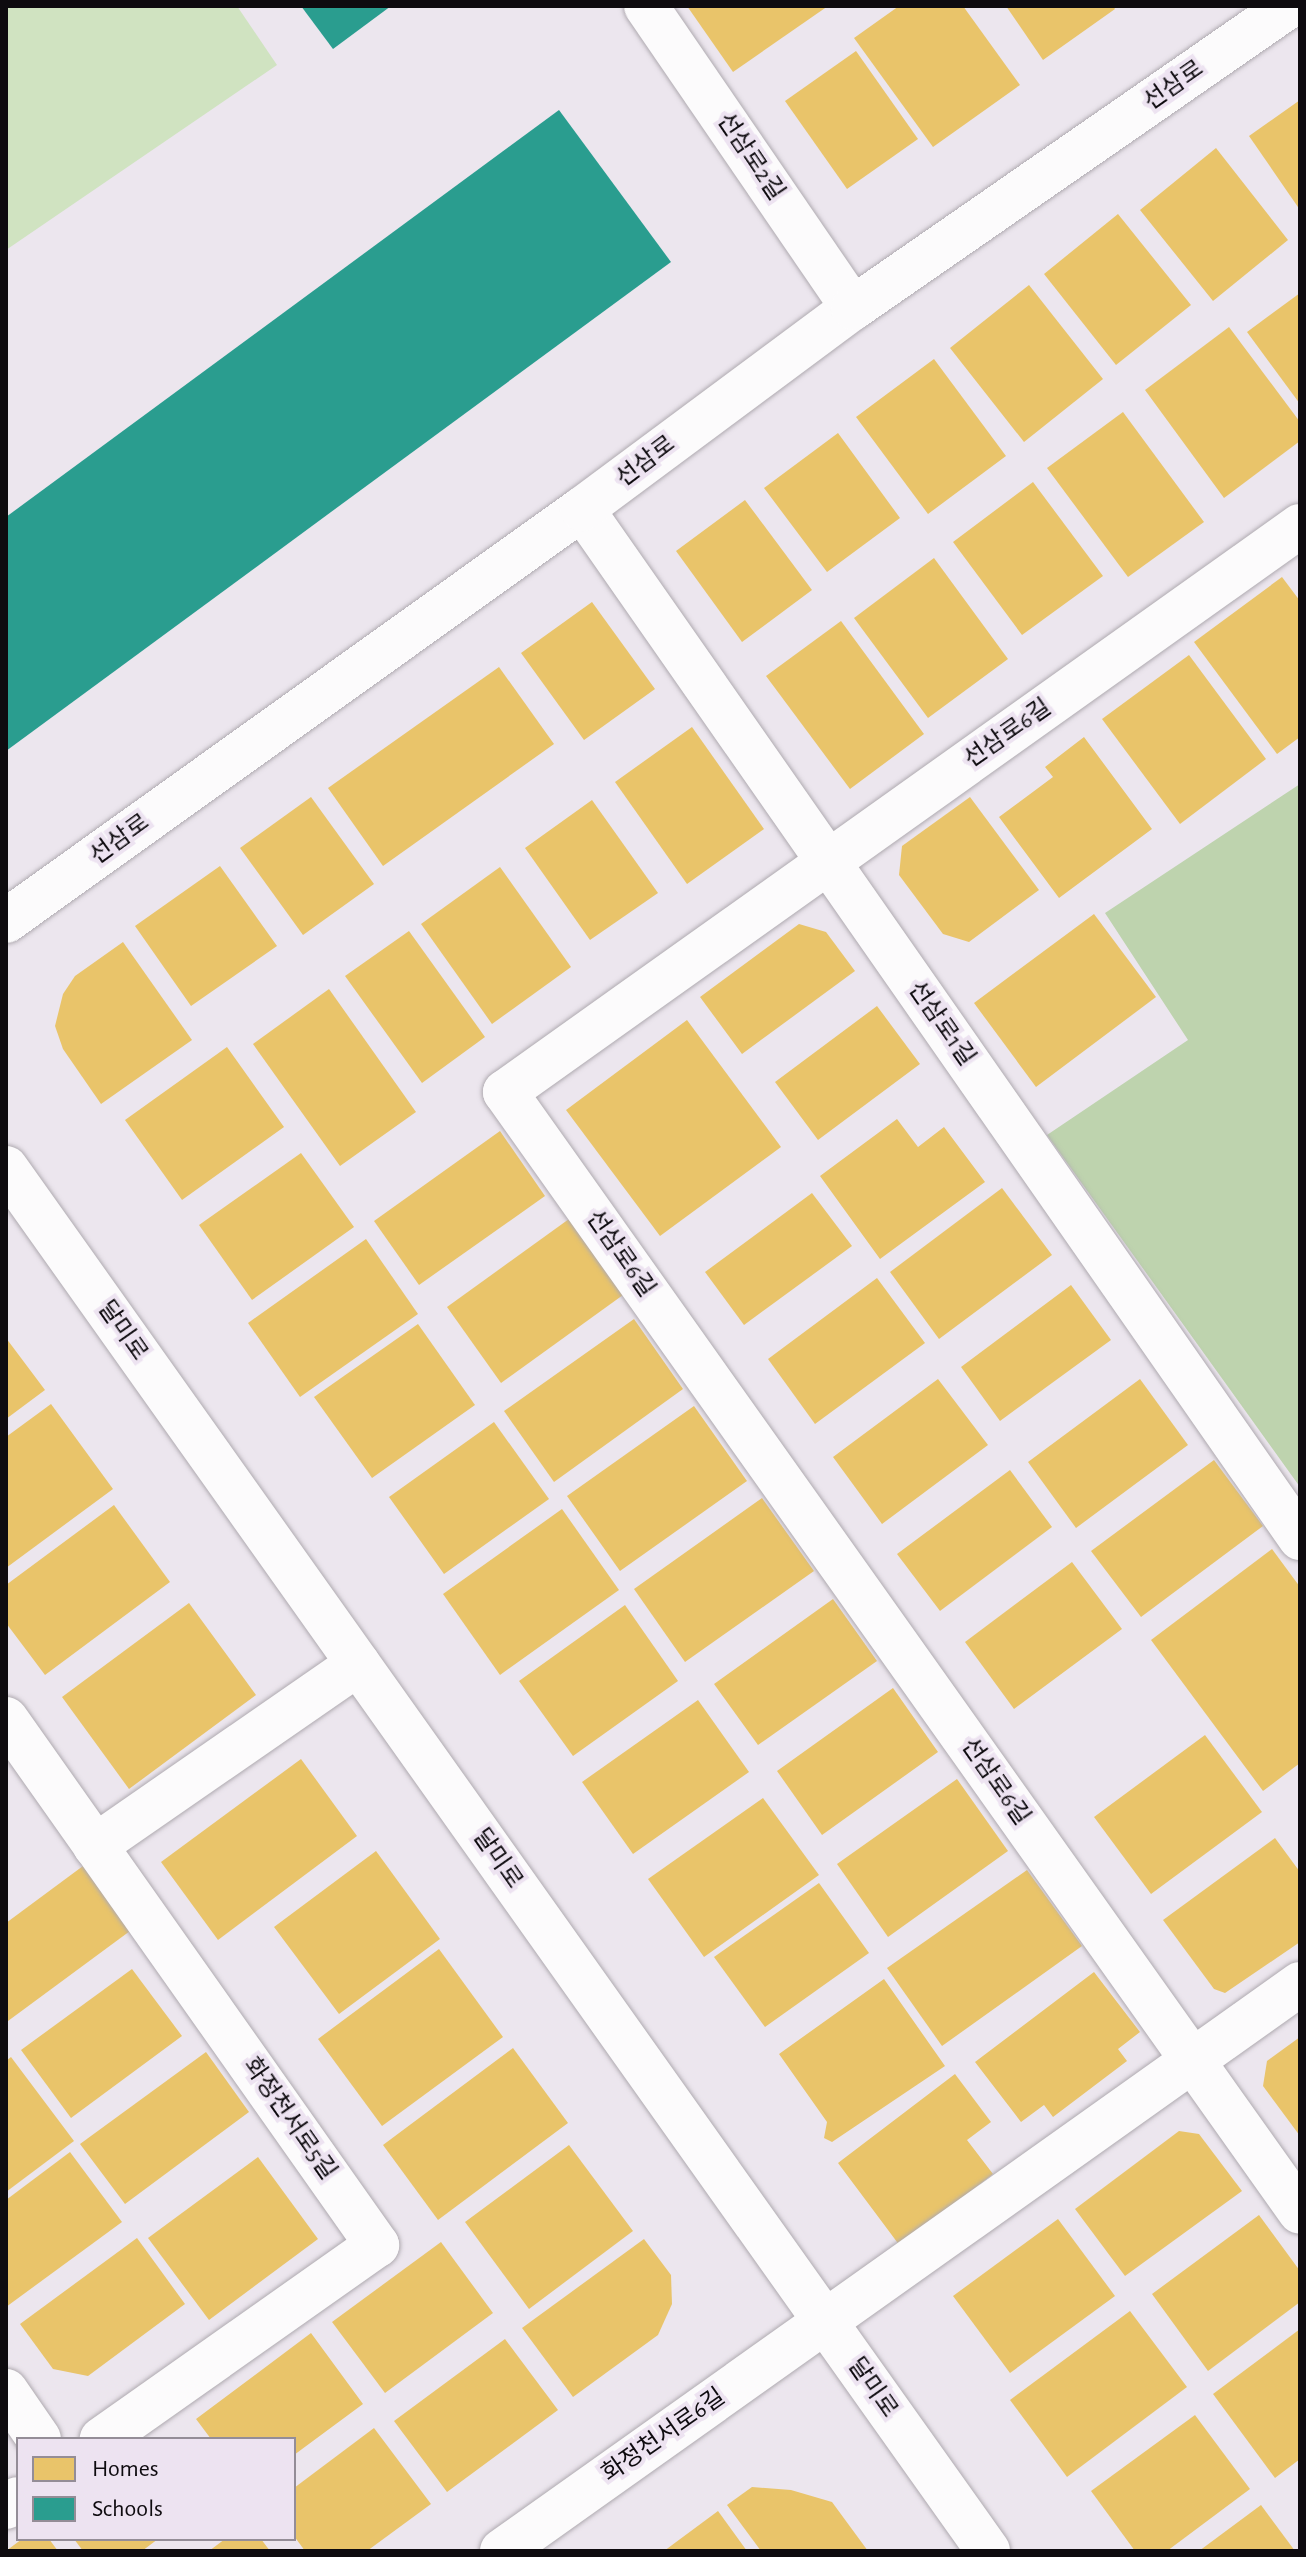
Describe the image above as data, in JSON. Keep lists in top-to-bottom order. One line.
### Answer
{"streets":{"street":["선삼로","선삼로2길","선삼로6길","선삼로1길","달미로","화정천서로5길","화정천서로6길"]},"crossings":[["선삼로","선삼로2길"],["선삼로","선삼로1길"],["선삼로6길","선삼로1길"],["선삼로6길","화정천서로6길"],["달미로","화정천서로6길"]],"legend":["Homes","Schools"]}
